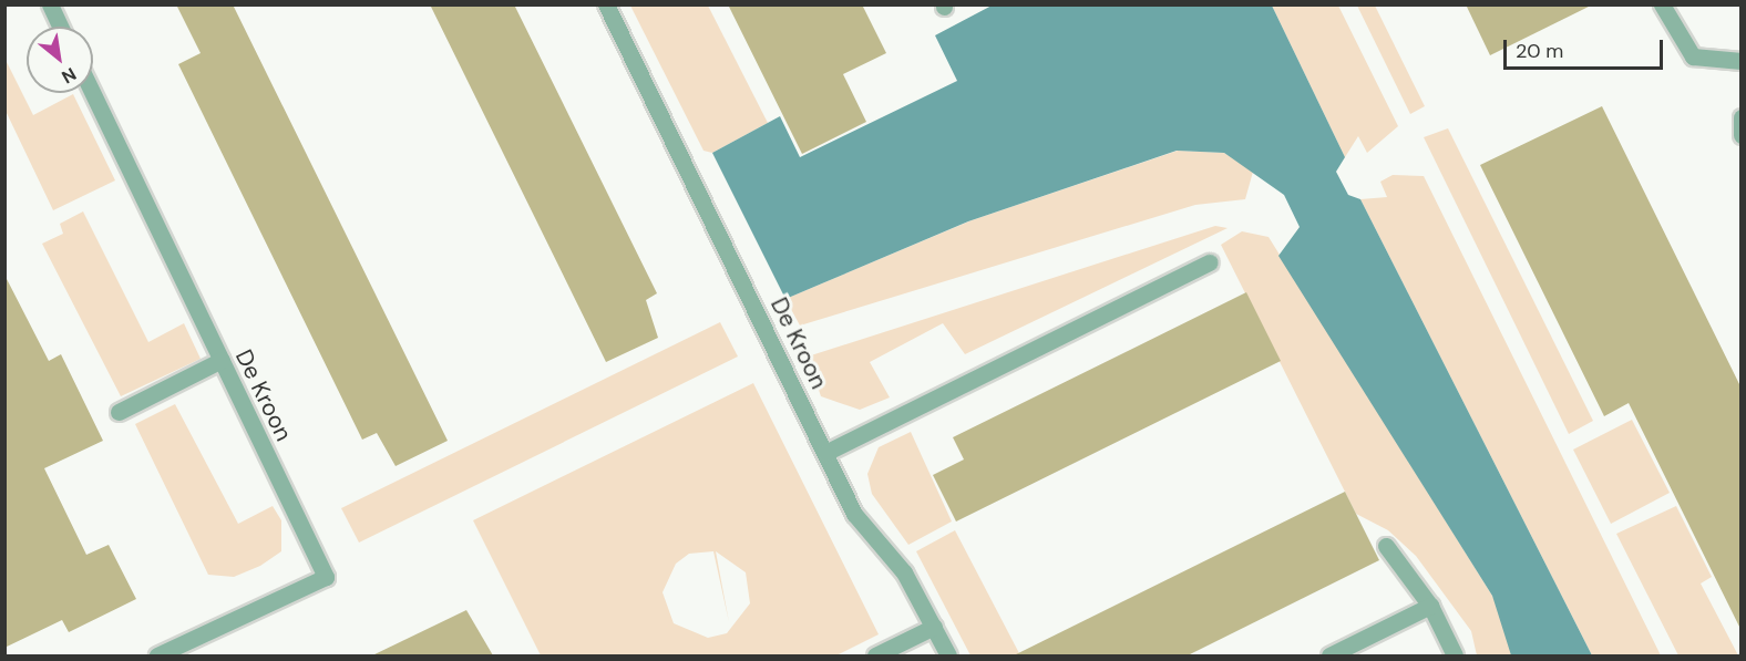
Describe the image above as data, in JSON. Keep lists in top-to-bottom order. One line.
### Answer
{"streets":{"street":["De Kroon"]},"scale_bar":"20 m","north":"bottom right"}
